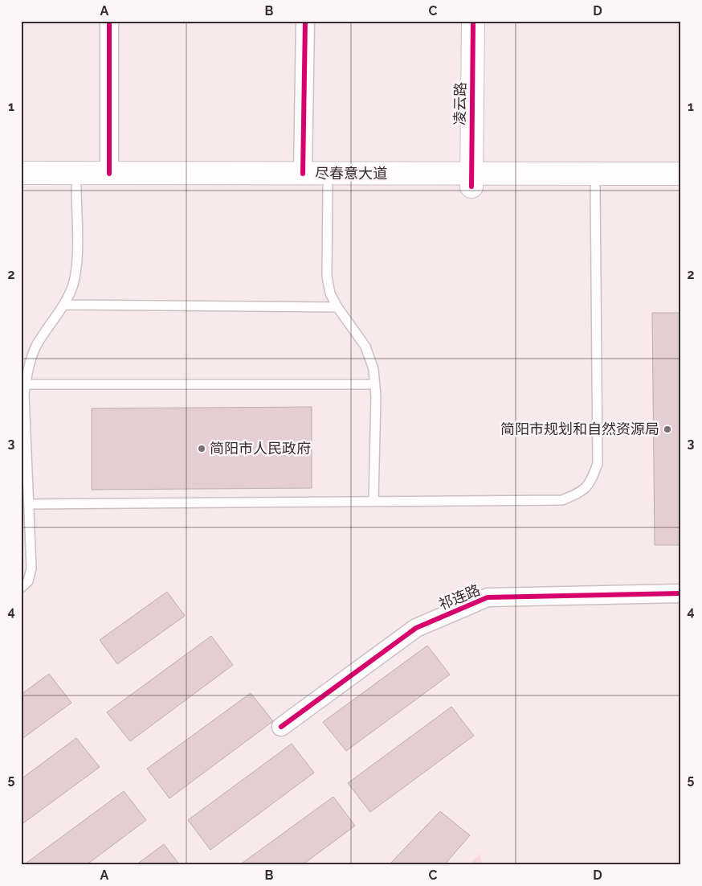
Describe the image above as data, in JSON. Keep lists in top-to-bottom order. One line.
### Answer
{"streets":{"main road":["凌云路","尽春意大道"],"street":["祁连路"]},"crossings":[["凌云路","尽春意大道"]],"places":["简阳市规划和自然资源局","简阳市人民政府"],"grid":{"columns":["A","B","C","D"],"rows":["1","2","3","4","5"]}}
